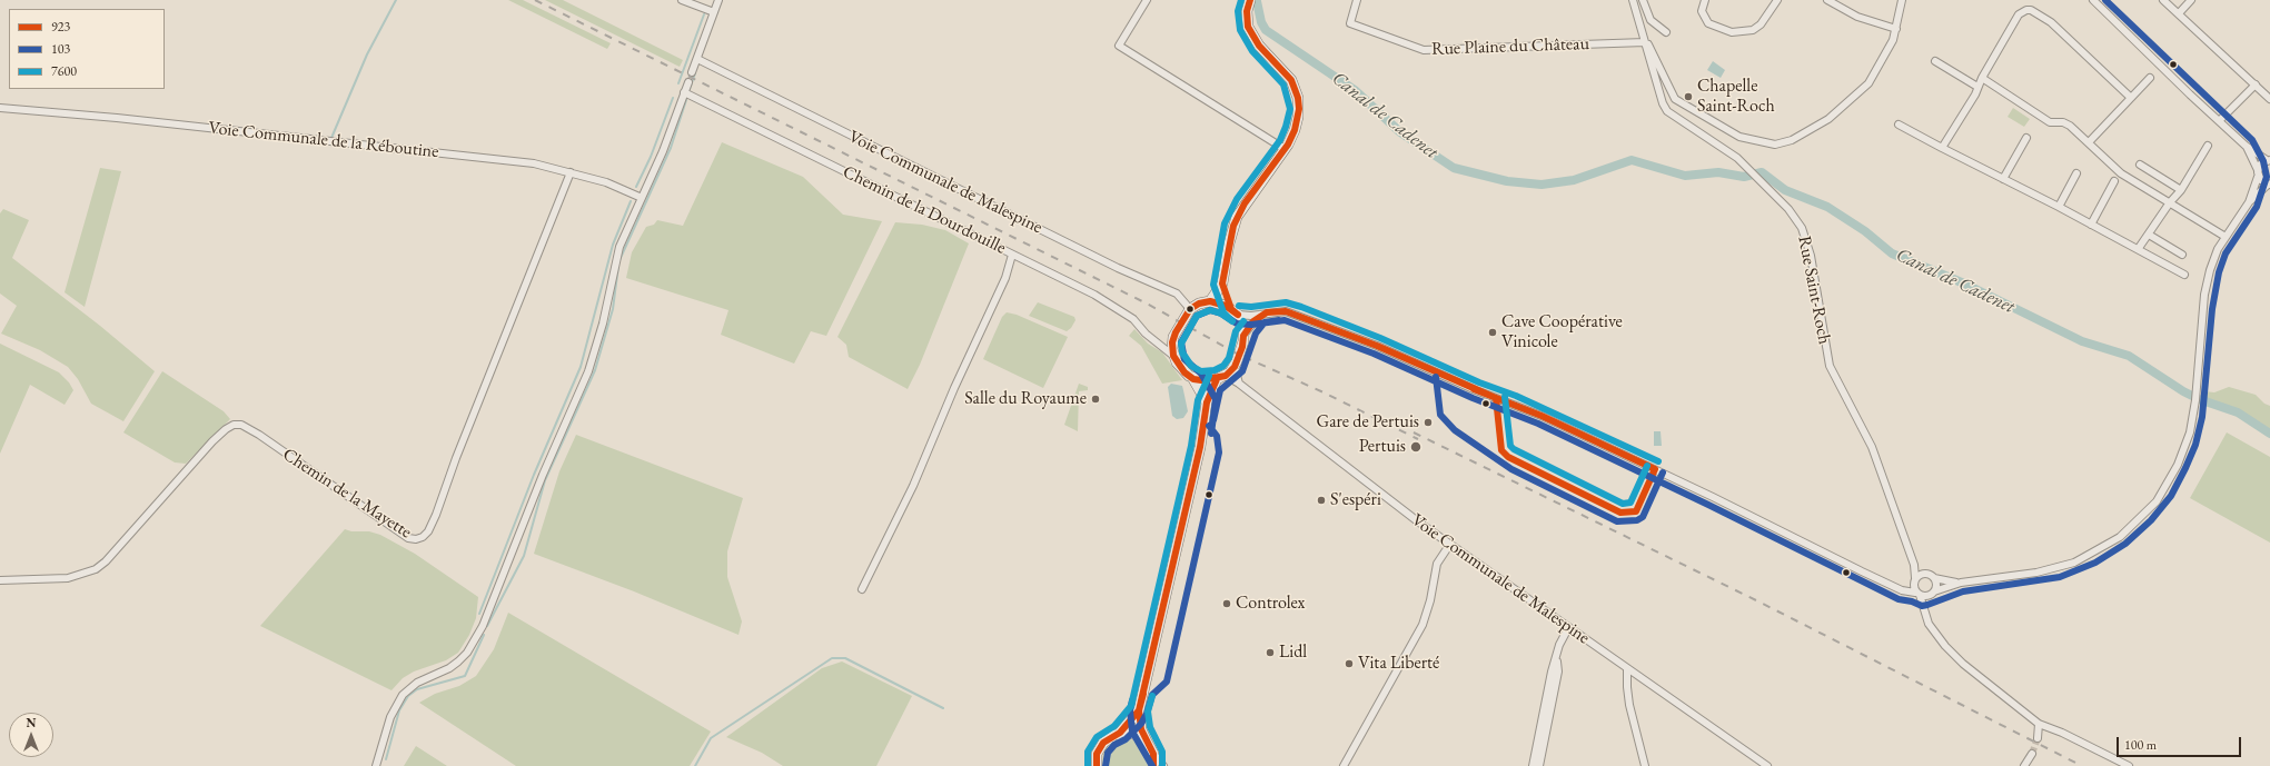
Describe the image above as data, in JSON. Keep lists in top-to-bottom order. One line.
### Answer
{"streets":{"street":["Rue Plaine du Château","Voie Communale de la Réboutine","Voie Communale de Malespine","Chemin de la Dourdouille","Rue Saint-Roch","Chemin de la Mayette"]},"crossings":[["Rue Plaine du Château","Rue Saint-Roch"],["Voie Communale de la Réboutine","Chemin de la Mayette"],["Voie Communale de Malespine","Chemin de la Dourdouille"]],"water":["Canal de Cadenet"],"places":["Chapelle Saint-Roch","Cave Coopérative Vinicole","Salle du Royaume","Gare de Pertuis","Pertuis","S'espéri","Controlex","Lidl","Vita Liberté"],"lines":["transit line 923","transit line 103","transit line 7600"],"legend":["923","103","7600"],"scale_bar":"100 m","north":"top"}
